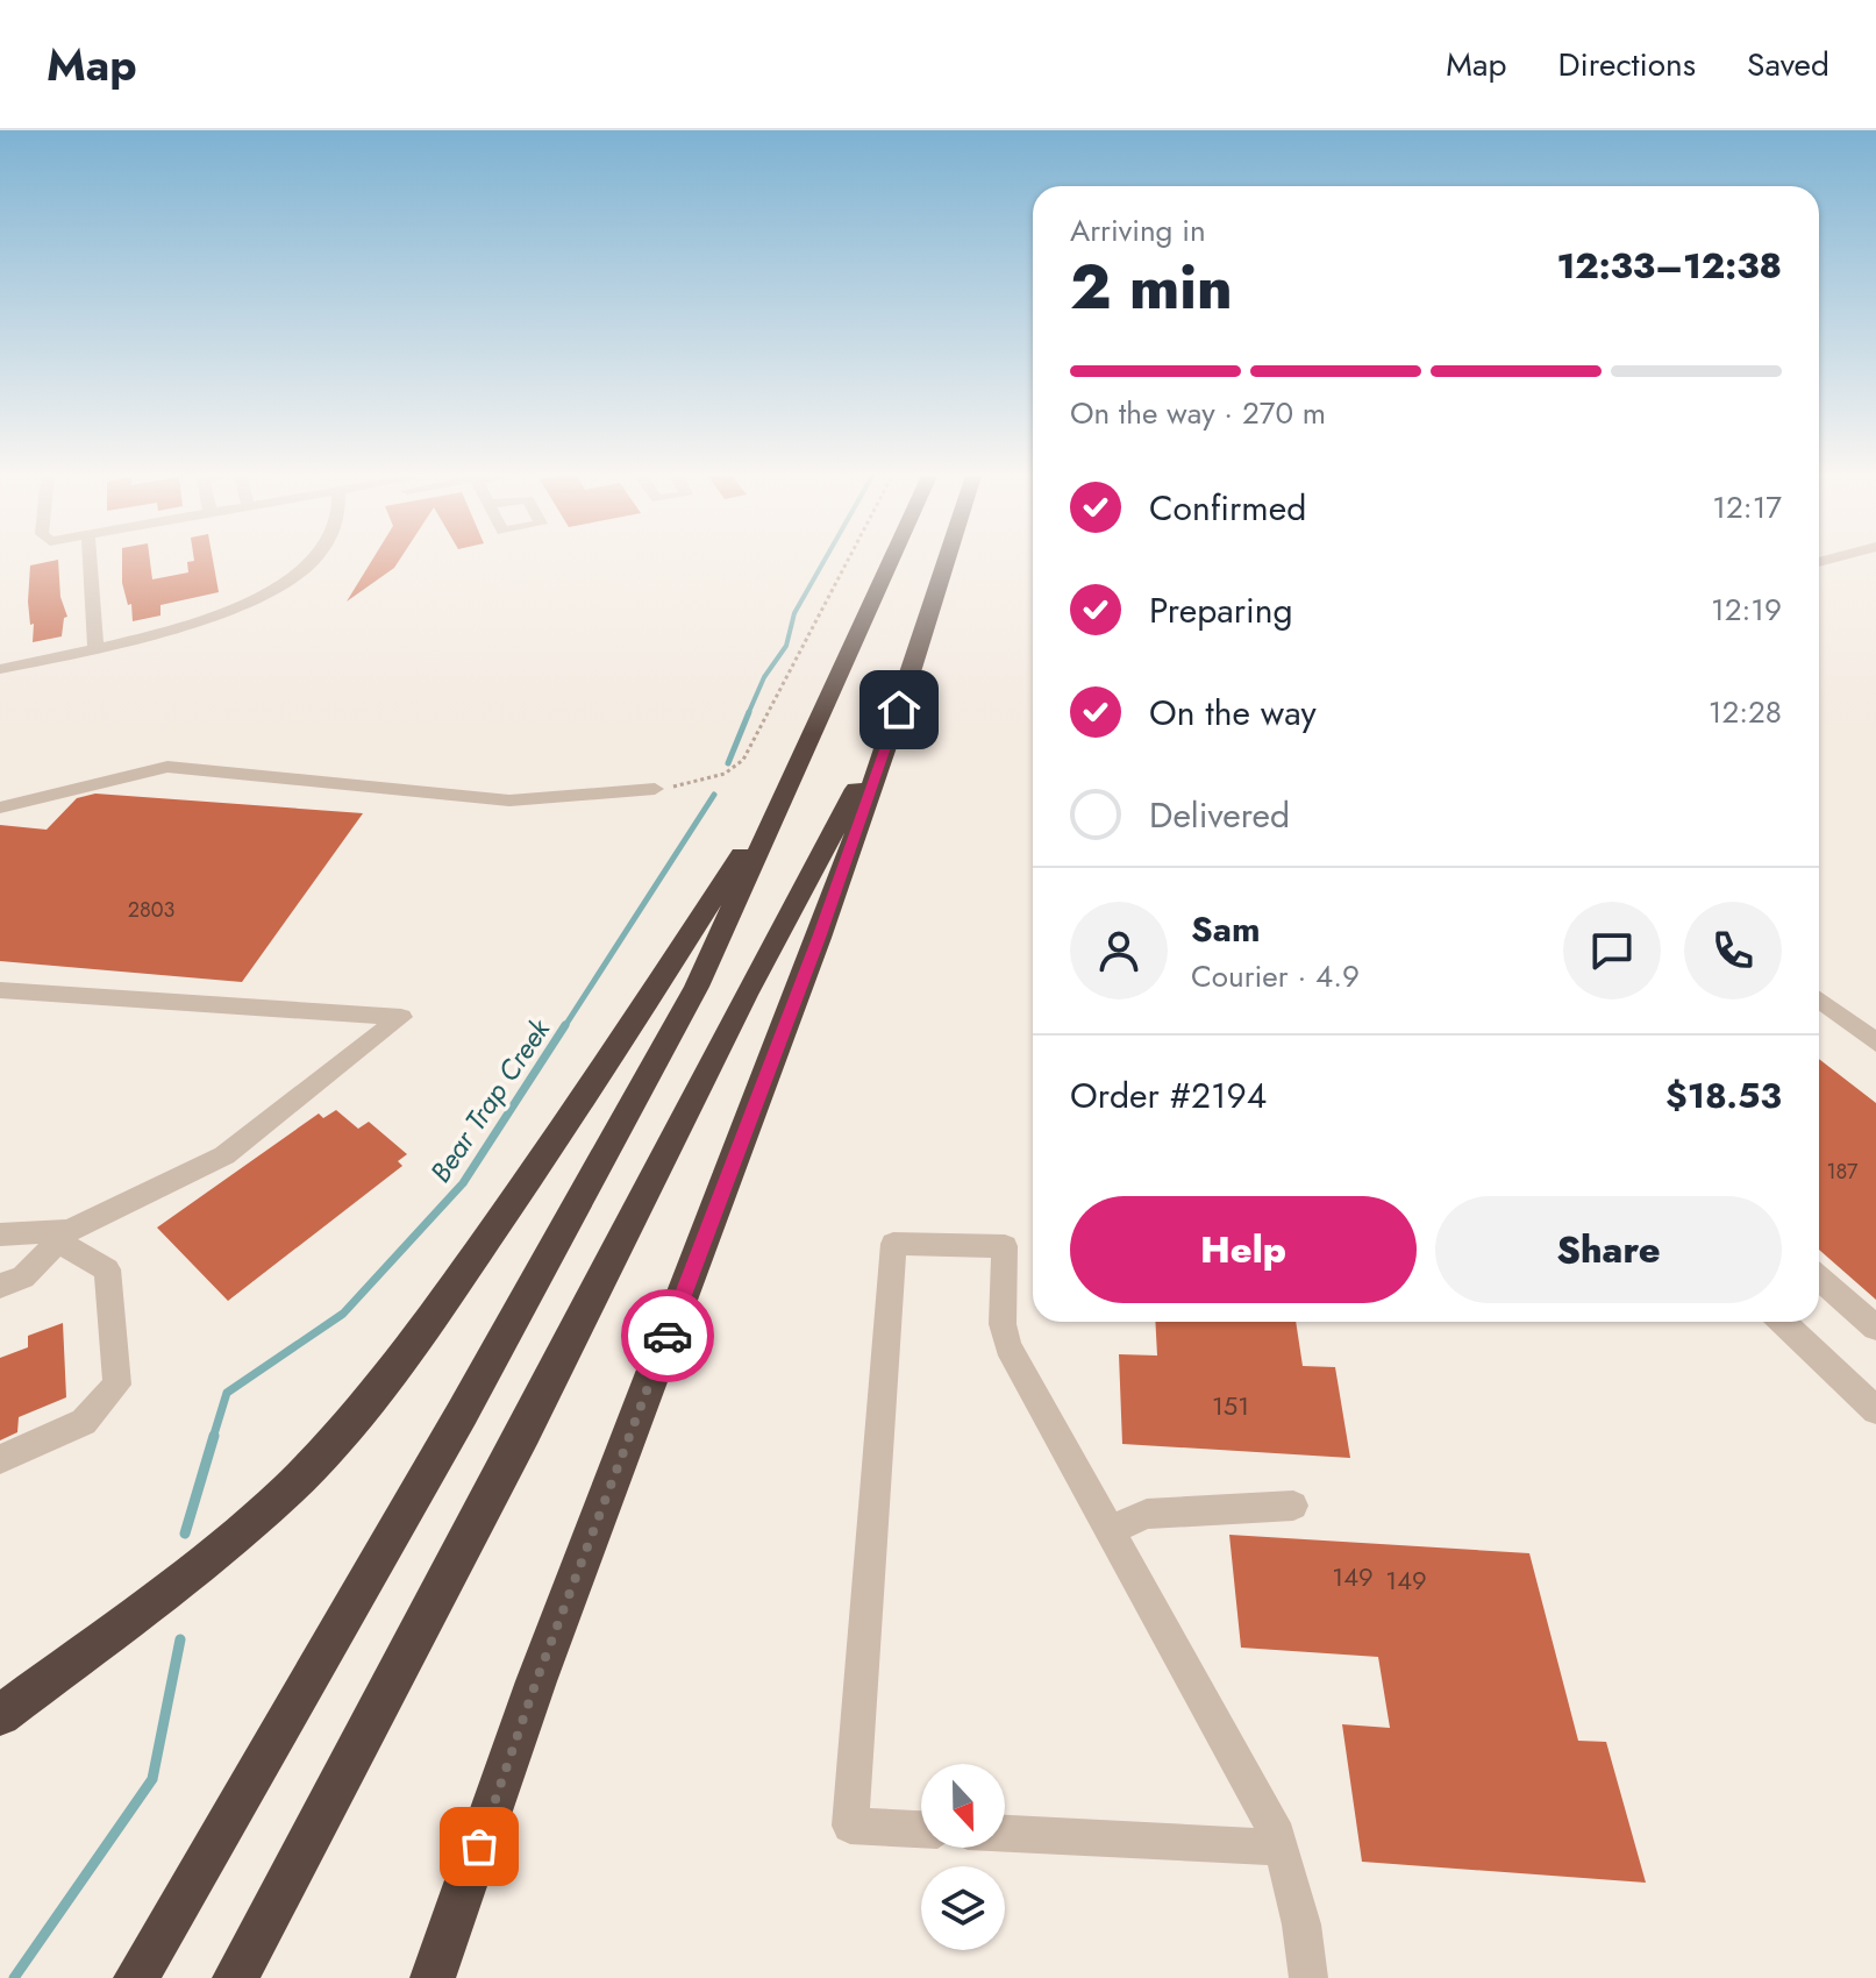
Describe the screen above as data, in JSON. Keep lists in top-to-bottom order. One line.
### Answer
{"water":["Bear Trap Creek"],"house_numbers":["2803","187","151","149","149"],"north":"bottom","page":{"header":"Map","nav":["Map","Directions","Saved"],"heading":["2 min","Arriving in","12:33–12:38"],"panel":["Sam","Courier · 4.9","Order #2194","$18.53"],"bar":"On the way · 270 m","list":[["Confirmed","12:17"],["Preparing","12:19"],["On the way","12:28"],"Delivered"],"buttons":["Help","Share"]}}
